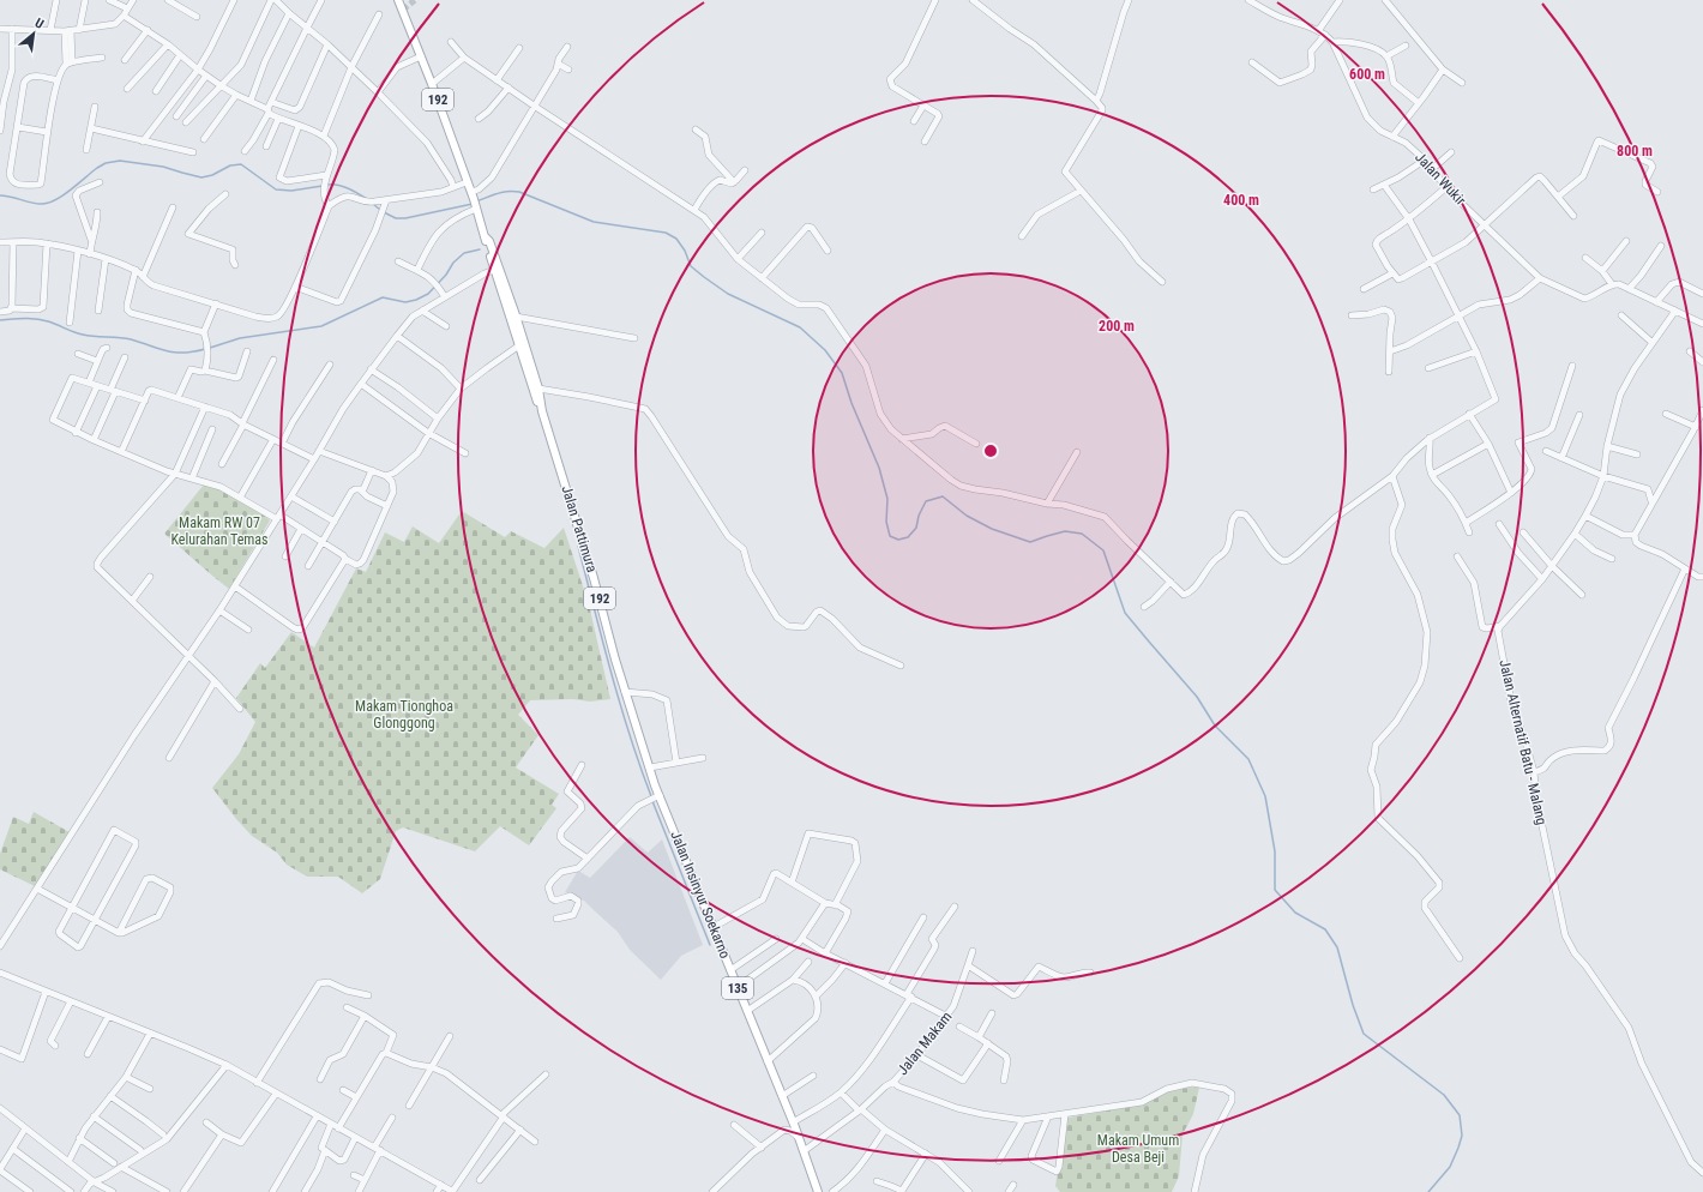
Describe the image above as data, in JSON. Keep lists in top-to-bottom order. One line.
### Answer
{"streets":{"main road":["192","Jalan Pattimura","Jalan Insinyur Soekarno","135"],"street":["Jalan Wukir","Jalan Alternatif Batu - Malang","Jalan Makam"]},"crossings":[["Jalan Pattimura","Jalan Insinyur Soekarno"],["Jalan Insinyur Soekarno","Jalan Makam"]],"parks":["Makam RW 07 Kelurahan Temas","Makam Tionghoa Glonggong","Makam Umum Desa Beji"],"north":"top right","rings":["600 m","800 m","400 m","200 m"]}
